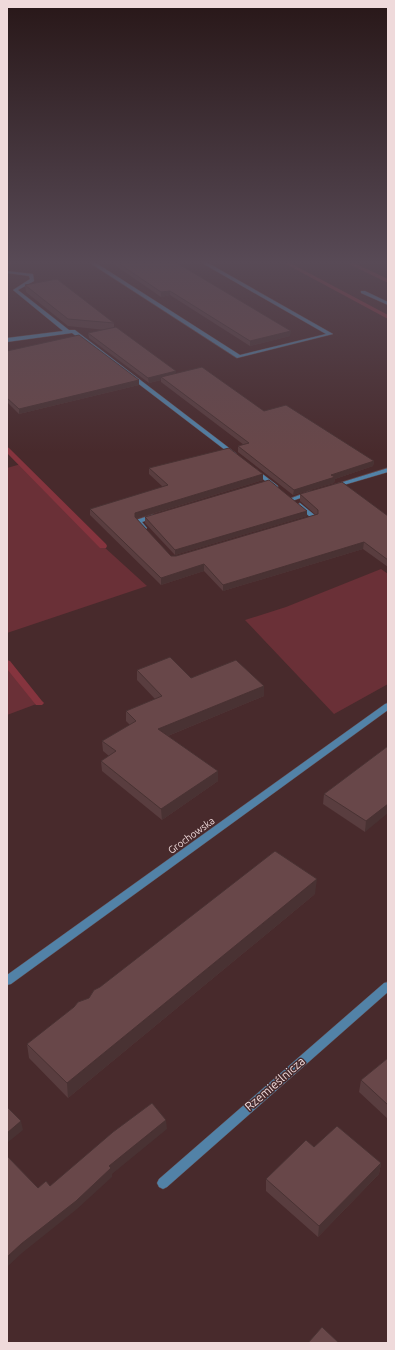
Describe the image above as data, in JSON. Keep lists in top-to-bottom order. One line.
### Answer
{"streets":{"street":["Grochowska","Rzemieślnicza"]}}
